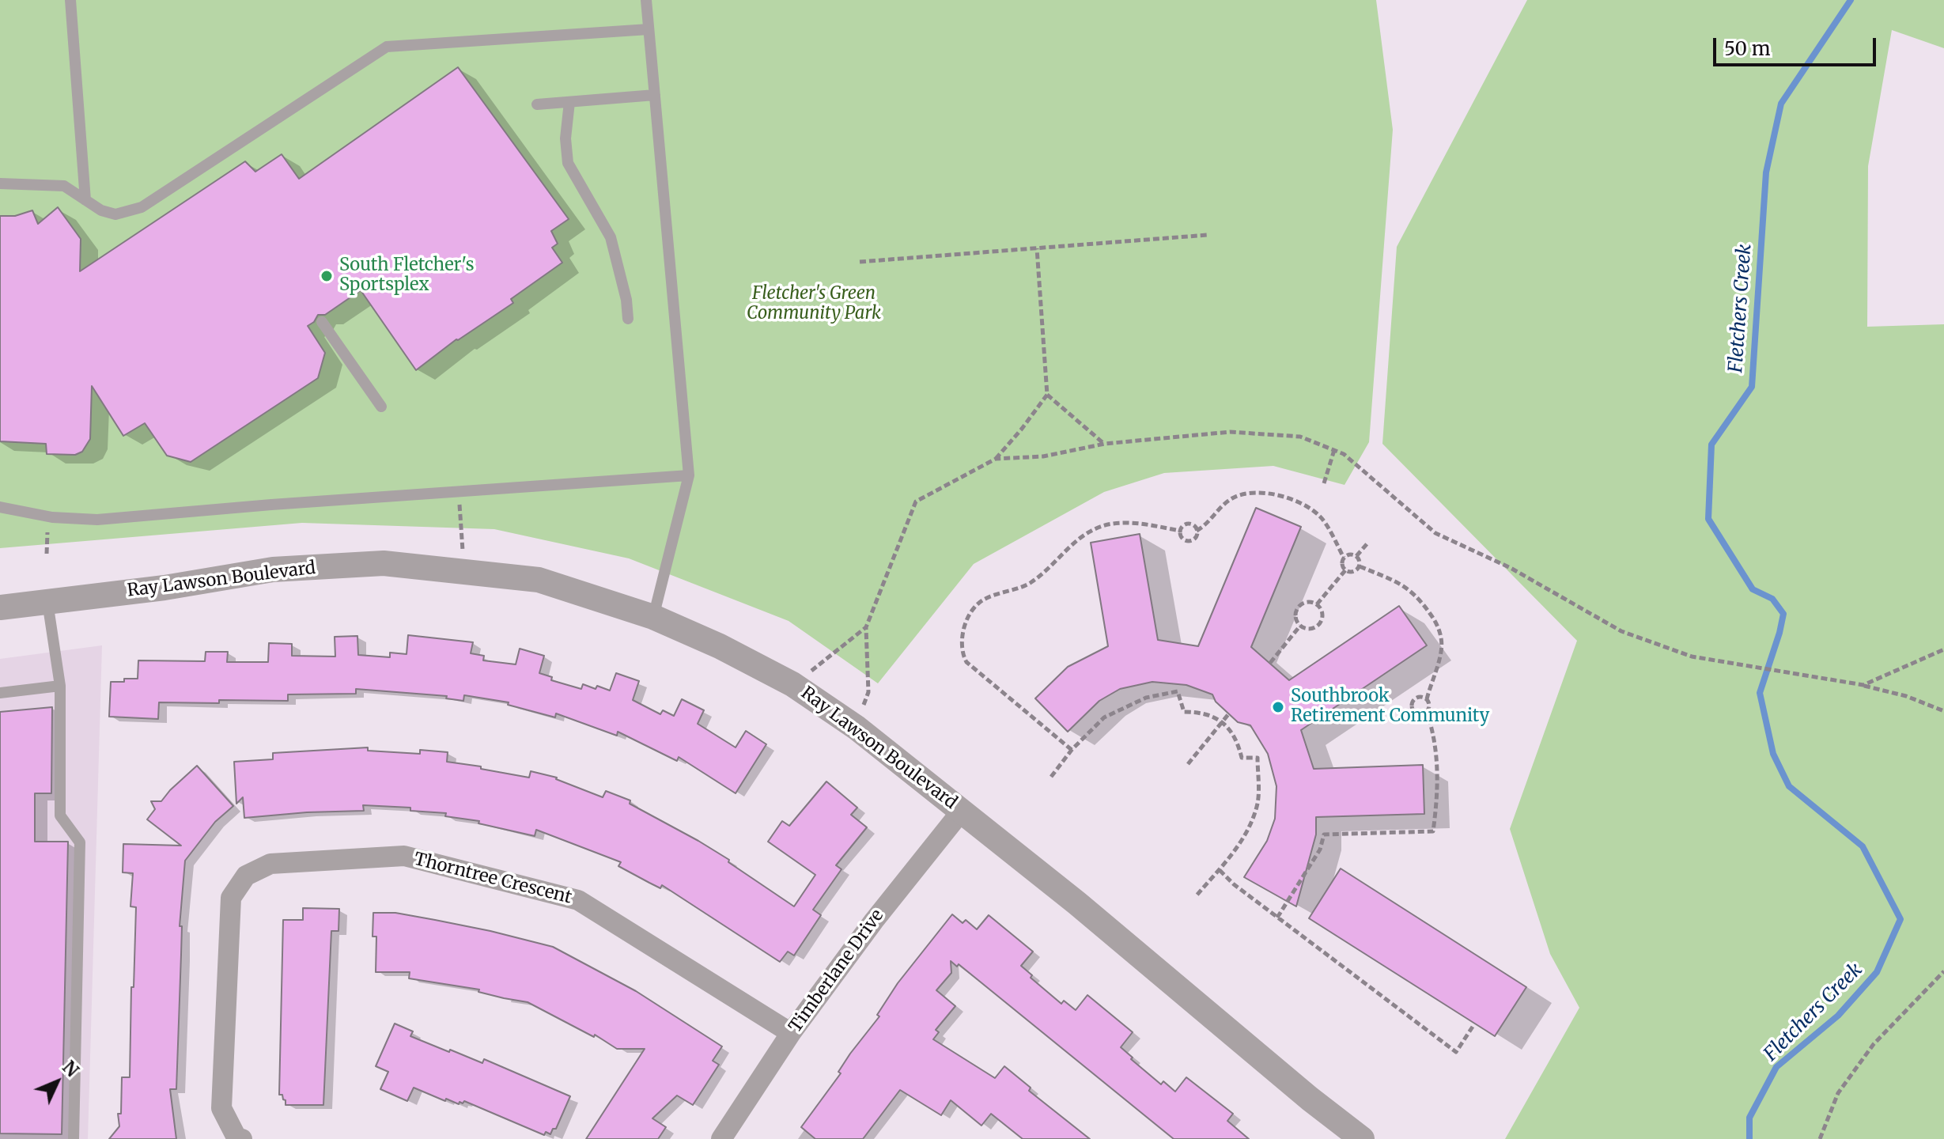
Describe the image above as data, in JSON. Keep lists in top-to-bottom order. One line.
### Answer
{"streets":{"street":["Ray Lawson Boulevard","Thorntree Crescent","Timberlane Drive"]},"crossings":[["Ray Lawson Boulevard","Timberlane Drive"],["Thorntree Crescent","Timberlane Drive"]],"water":["Fletchers Creek"],"parks":["Fletcher's Green Community Park"],"places":["South Fletcher's Sportsplex","Southbrook Retirement Community"],"scale_bar":"50 m","north":"top right"}
